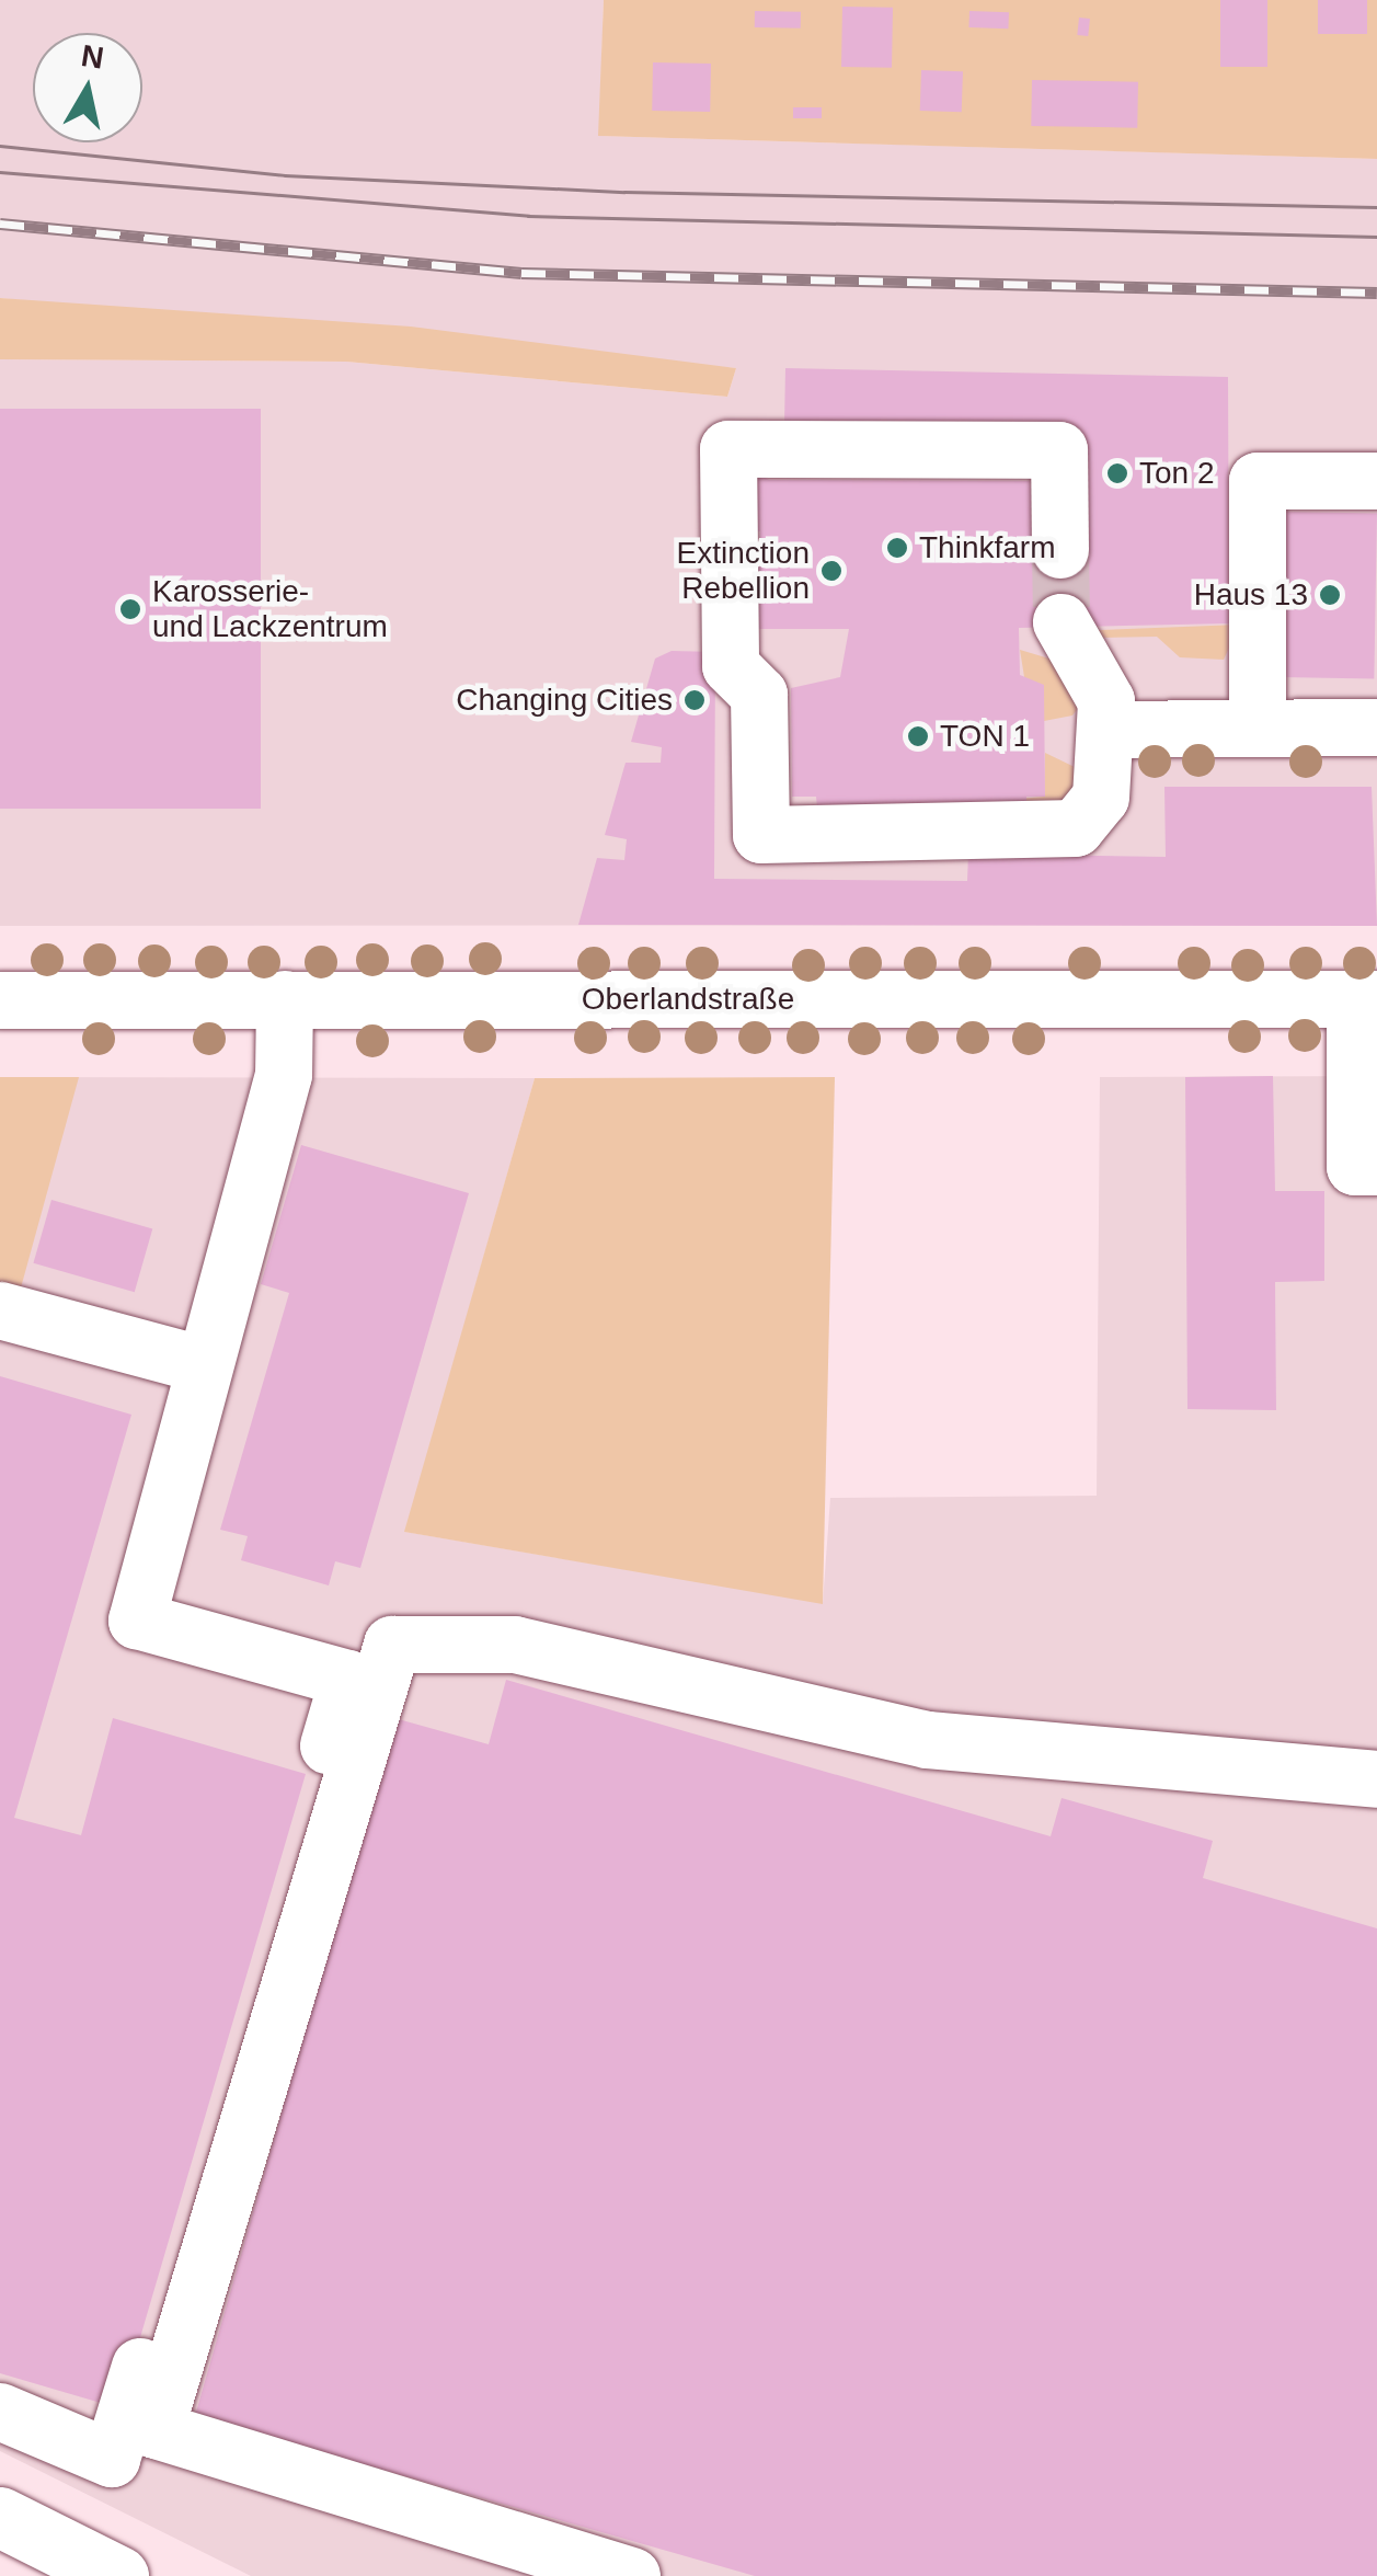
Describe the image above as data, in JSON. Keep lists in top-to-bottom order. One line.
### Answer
{"streets":{"street":["Oberlandstraße"]},"places":["Ton 2","Thinkfarm","Extinction Rebellion","Haus 13","Karosserie- und Lackzentrum","Changing Cities","TON 1"],"north":"top"}
